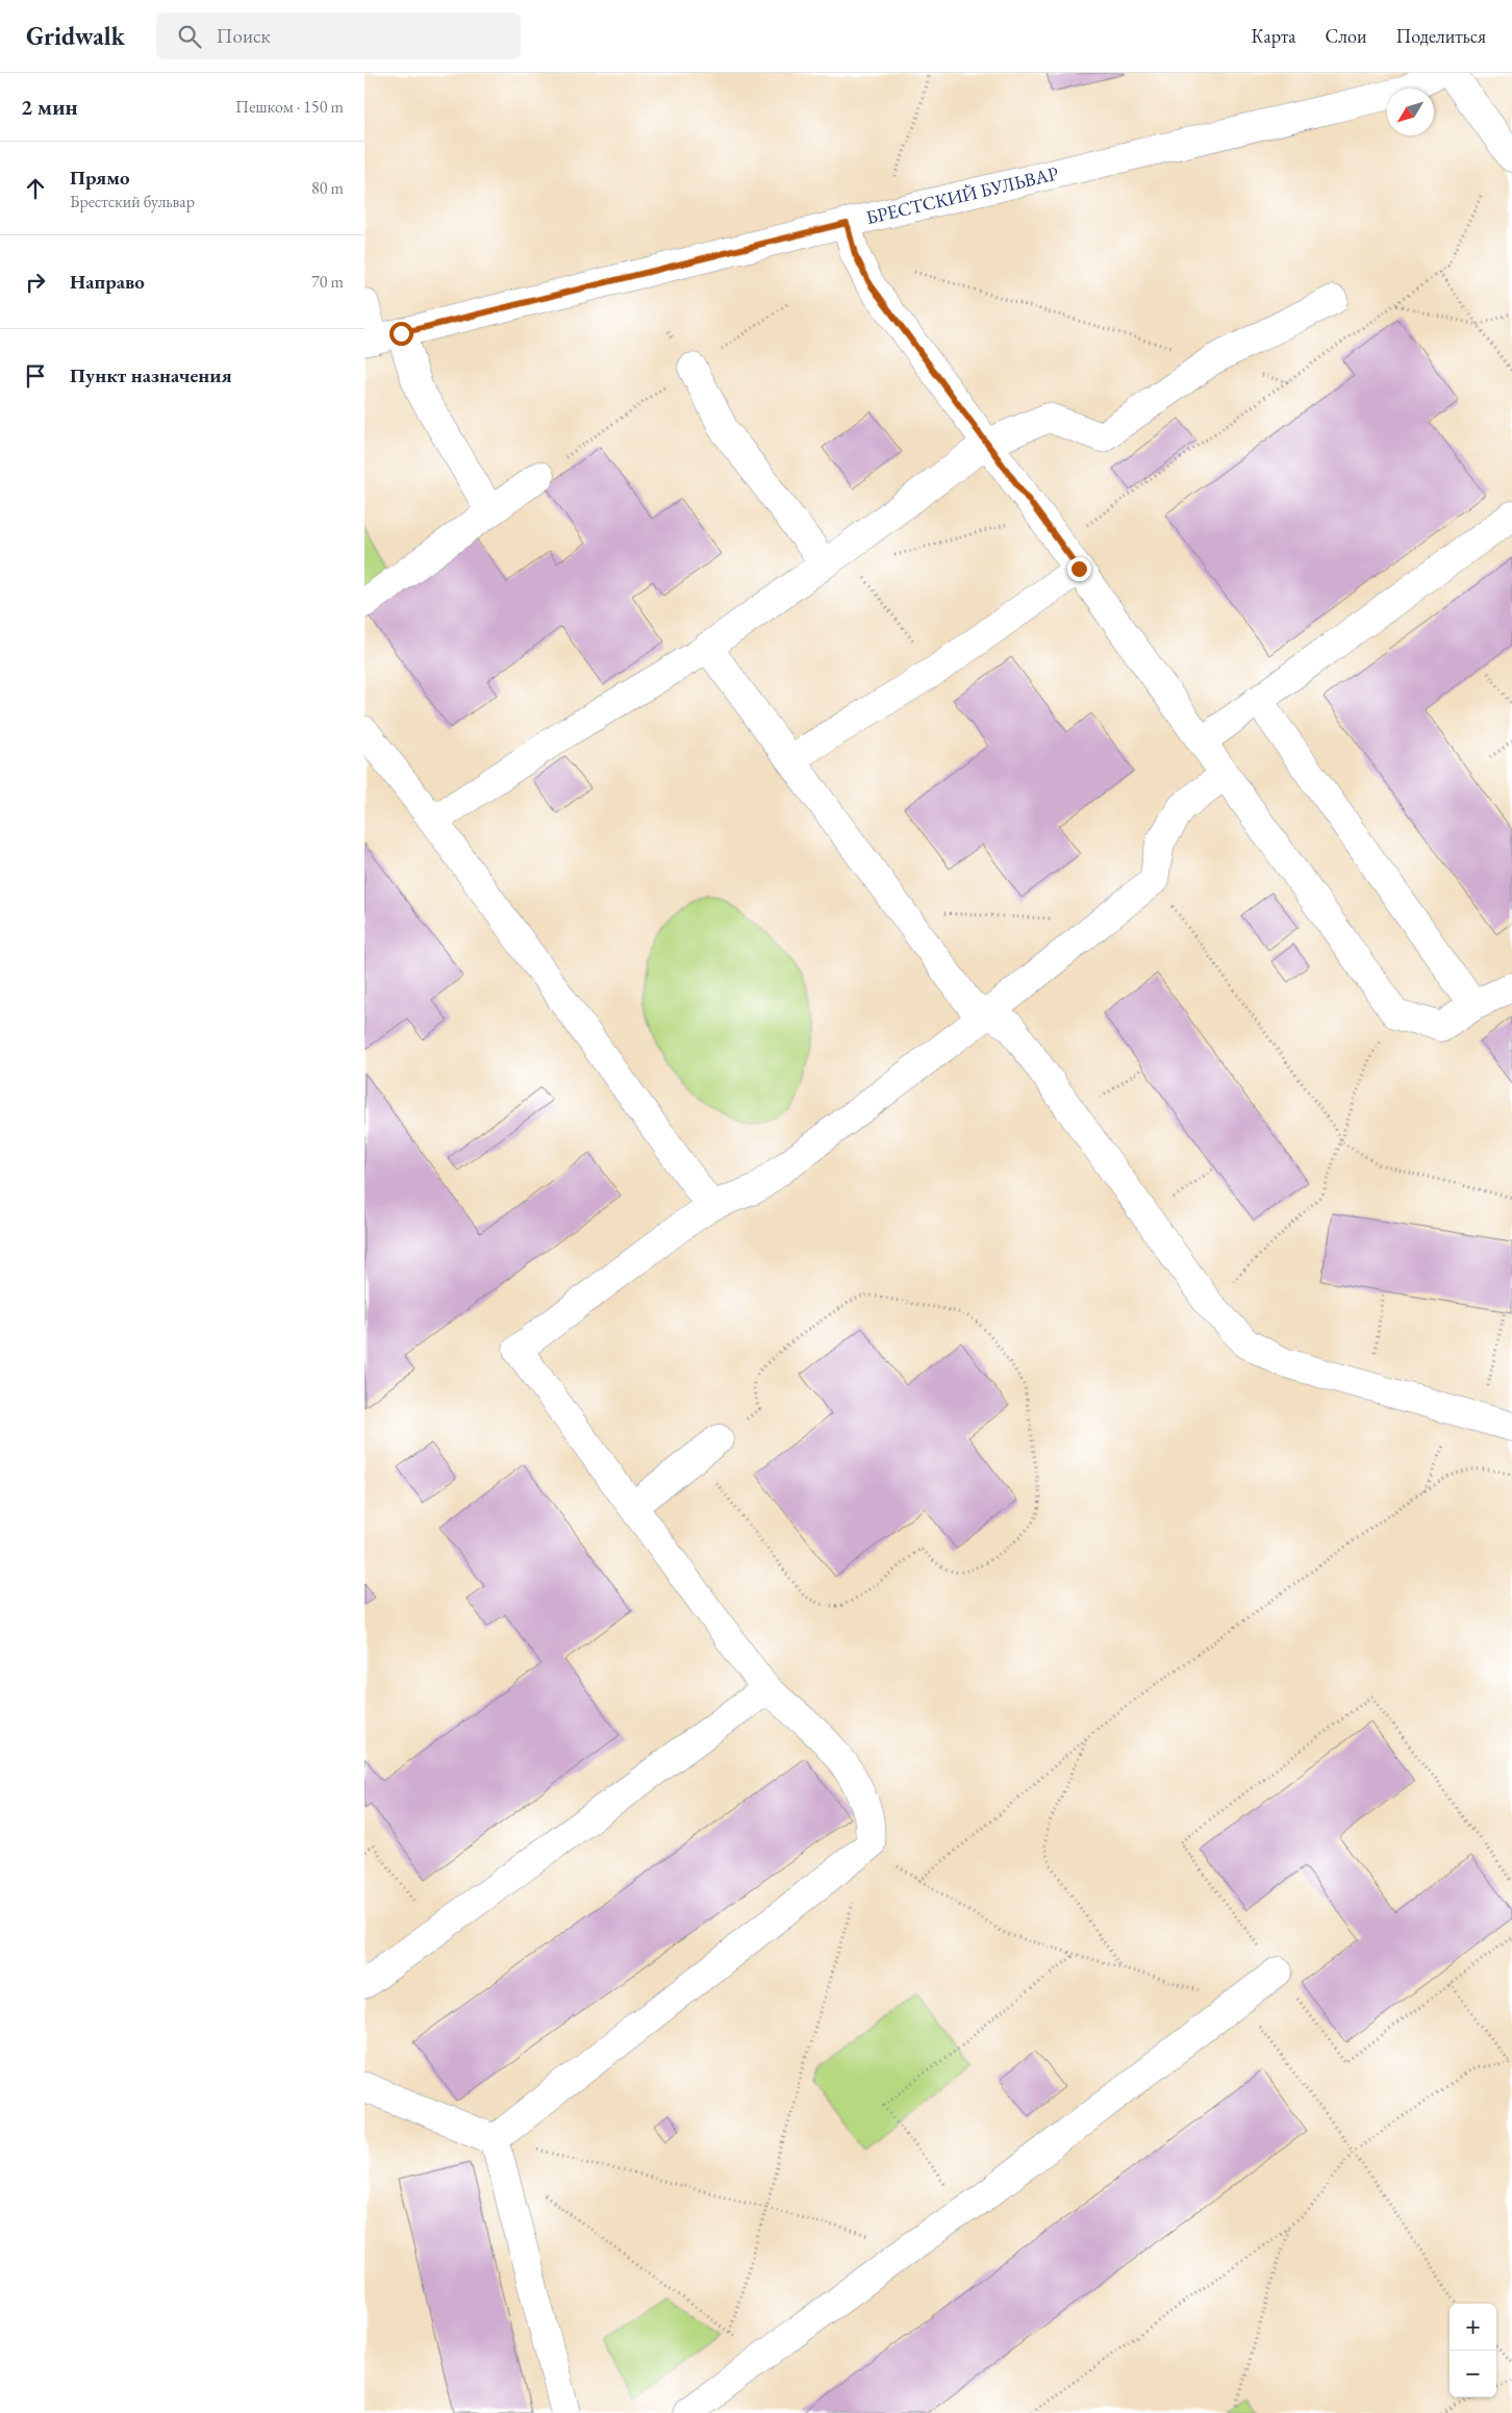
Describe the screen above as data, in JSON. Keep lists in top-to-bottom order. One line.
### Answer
{"streets":{"street":["БРЕСТСКИЙ БУЛЬВАР"]},"north":"bottom left","page":{"header":"Gridwalk","search":"Поиск","nav":["Карта","Слои","Поделиться"],"heading":["2 мин","Пешком · 150 m"],"list":[["Прямо","Брестский бульвар","80 m"],["Направо","70 m"],"Пункт назначения"],"map_buttons":["+","−"]}}
